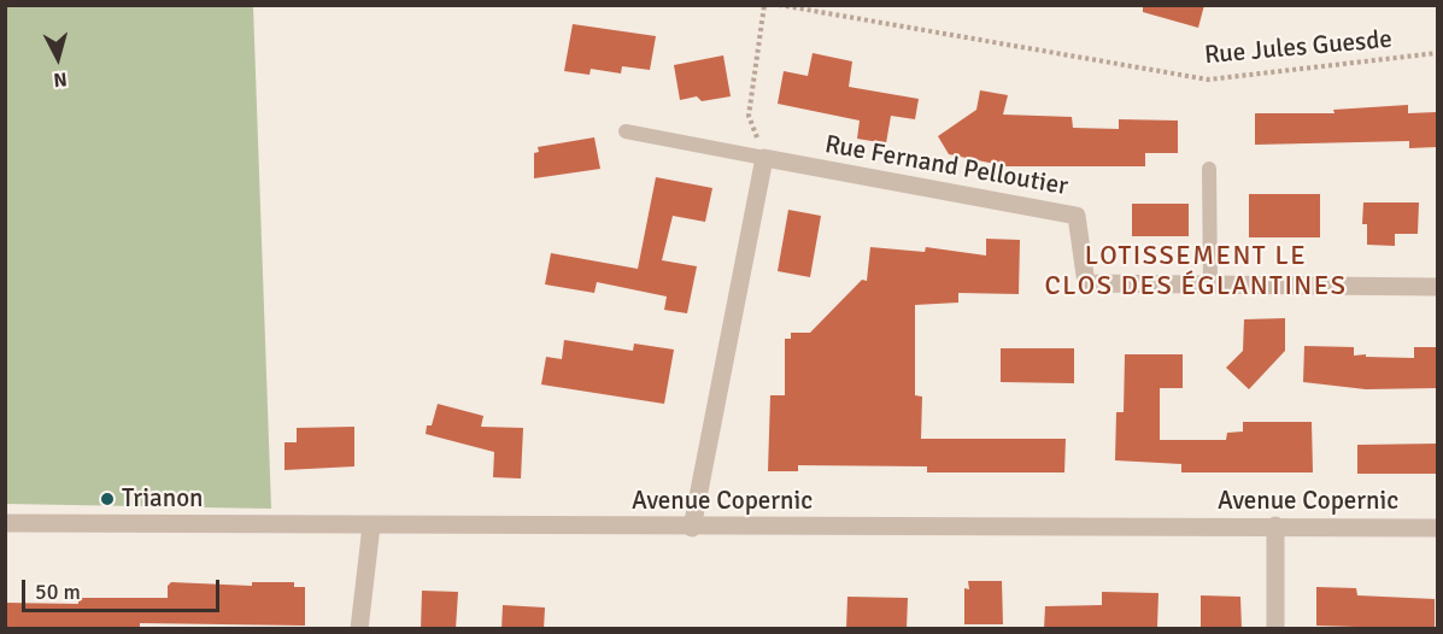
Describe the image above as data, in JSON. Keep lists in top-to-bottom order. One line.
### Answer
{"streets":{"street":["Rue Fernand Pelloutier","Avenue Copernic"],"path":["Rue Jules Guesde"]},"districts":["LOTISSEMENT LE CLOS DES ÉGLANTINES"],"places":["Trianon"],"scale_bar":"50 m","north":"bottom"}
